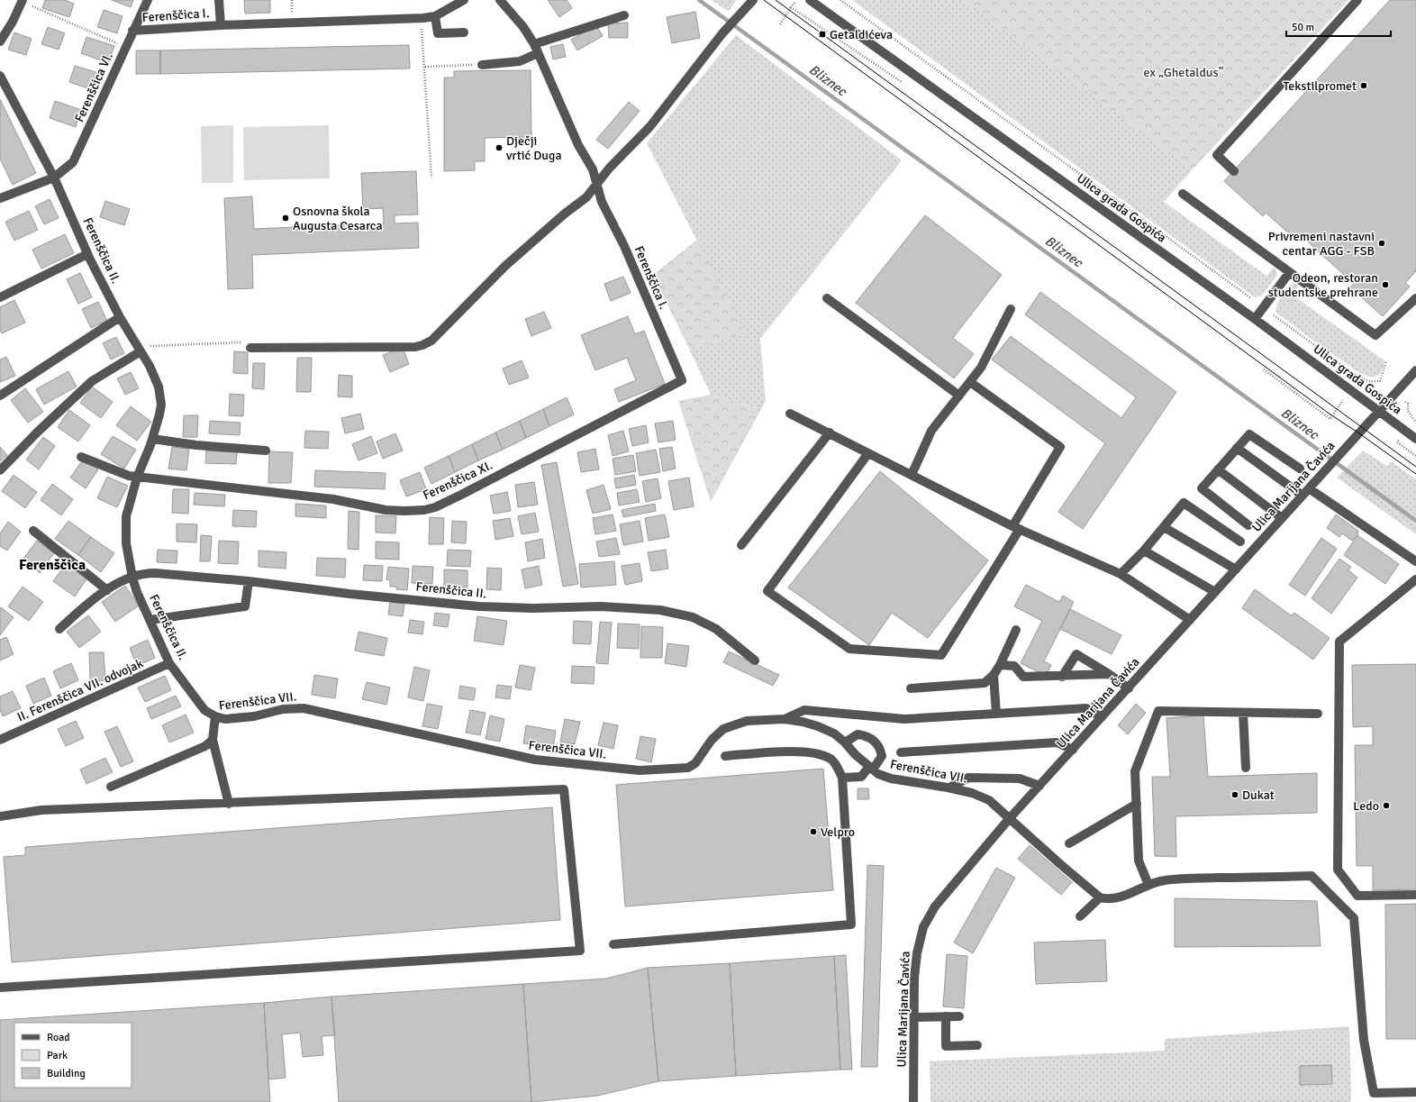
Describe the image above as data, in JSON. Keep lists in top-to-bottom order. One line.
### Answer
{"streets":{"street":["Ferenščica I.","Ferenščica VI.","Ulica grada Gospića","Ferenščica II.","Ferenščica XI.","Ulica Marijana Čavića","II. Ferenščica VII. odvojak","Ferenščica VII."]},"crossings":[["Ferenščica I.","Ferenščica VI."],["Ferenščica I.","Ferenščica XI."],["Ferenščica VI.","Ferenščica II."],["Ulica grada Gospića","Ulica Marijana Čavića"],["Ferenščica II.","Ferenščica XI."],["Ferenščica II.","II. Ferenščica VII. odvojak"],["Ferenščica II.","Ferenščica VII."],["Ulica Marijana Čavića","Ferenščica VII."]],"districts":["Ferenščica"],"water":["Bliznec"],"parks":["ex „Ghetaldus”"],"places":{"transit":["Getaldićeva"],"other":["Tekstilpromet","Dječji vrtić Duga","Osnovna škola Augusta Cesarca","Privremeni nastavni centar AGG - FSB","Odeon, restoran studentske prehrane","Dukat","Ledo","Velpro"]},"legend":["Road","Park","Building"],"scale_bar":"50 m"}
